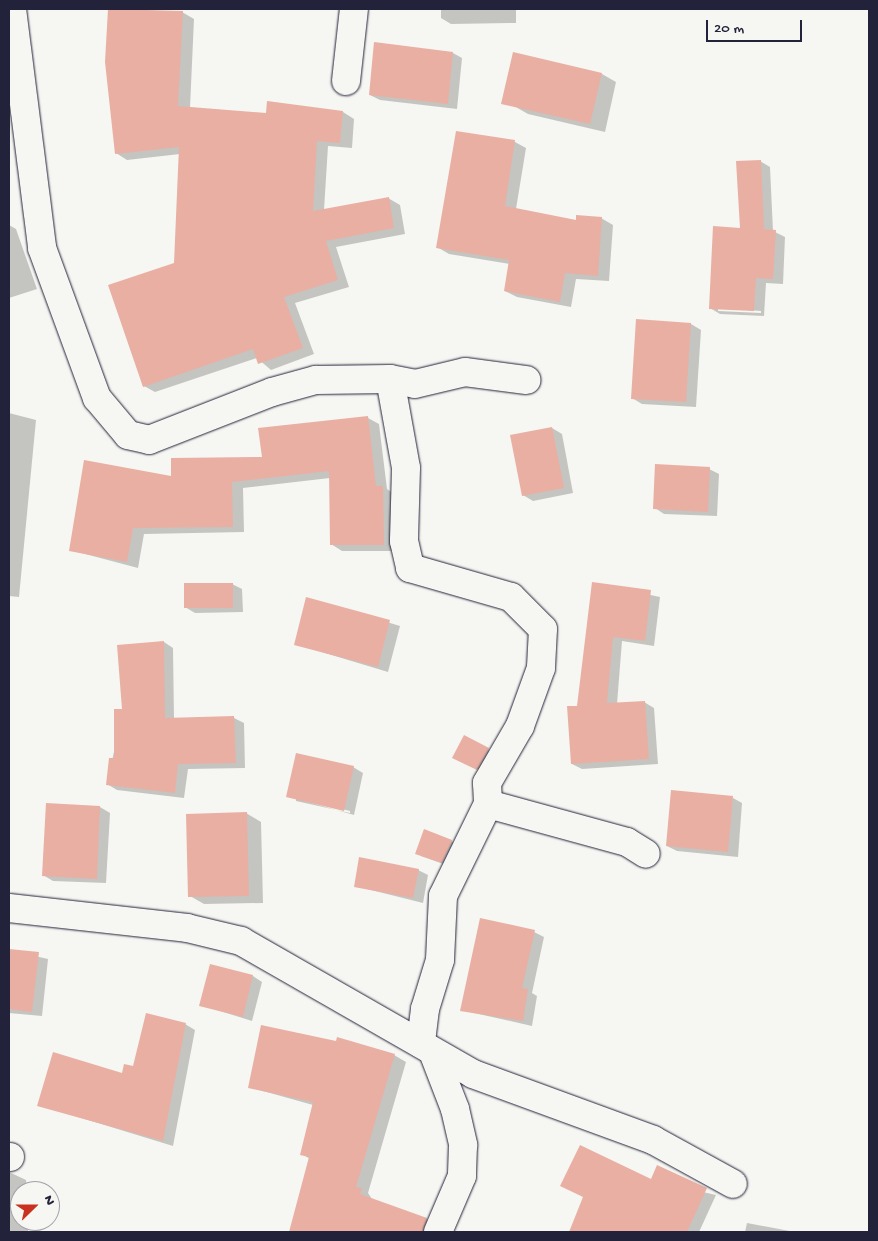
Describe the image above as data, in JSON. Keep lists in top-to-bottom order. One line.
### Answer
{"scale_bar":"20 m","north":"right"}
